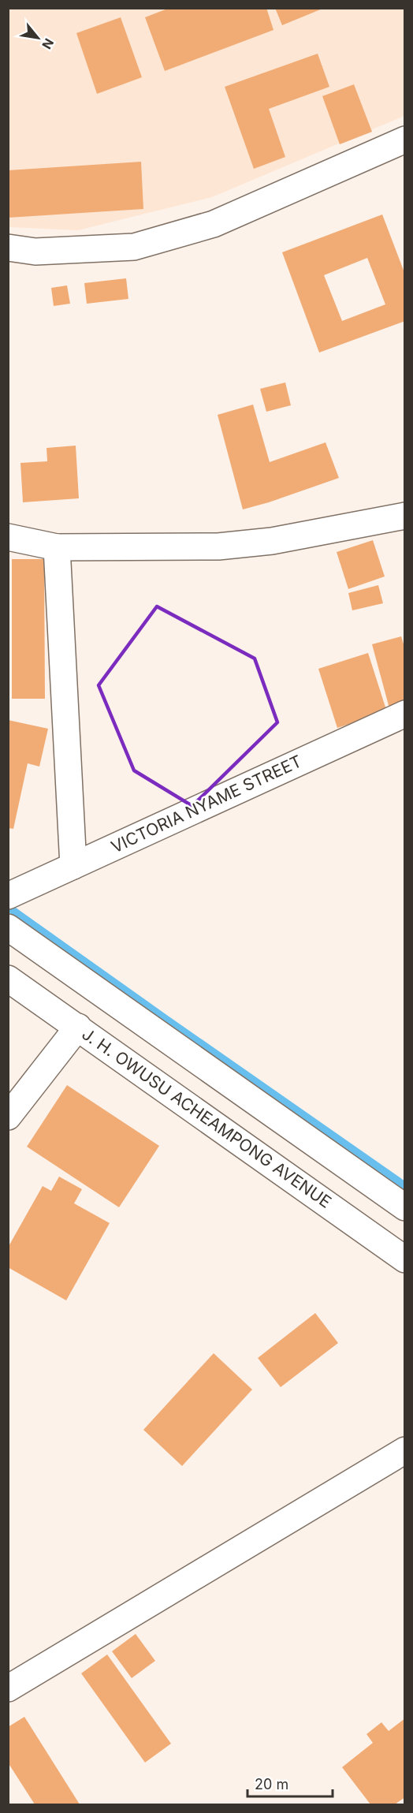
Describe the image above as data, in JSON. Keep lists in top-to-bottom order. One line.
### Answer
{"streets":{"street":["VICTORIA NYAME STREET","J. H. OWUSU ACHEAMPONG AVENUE"]},"scale_bar":"20 m","north":"bottom right"}
